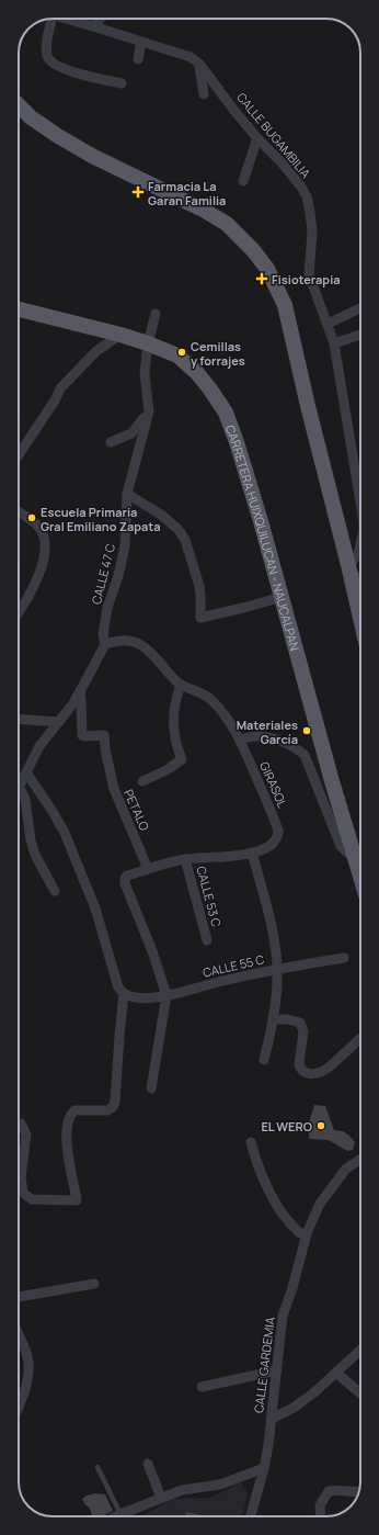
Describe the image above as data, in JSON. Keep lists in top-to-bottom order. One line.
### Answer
{"streets":{"main road":["CARRETERA HUIXQUILUCAN - NAUCALPAN"],"street":["CALLE BUGAMBILIA","CALLE 47 C","GIRASOL","PETALO","CALLE 53 C","CALLE 55 C","CALLE GARDEMIA"]},"crossings":[["CARRETERA HUIXQUILUCAN - NAUCALPAN","CALLE 47 C"],["CALLE 47 C","PETALO"],["GIRASOL","PETALO"],["GIRASOL","CALLE 53 C"],["GIRASOL","CALLE 55 C"]],"places":{"health":["Farmacia La Garan Familia","Fisioterapia"],"other":["Cemillas y forrajes","Escuela Primaria Gral Emiliano Zapata","Materiales García","EL WERO"]}}
